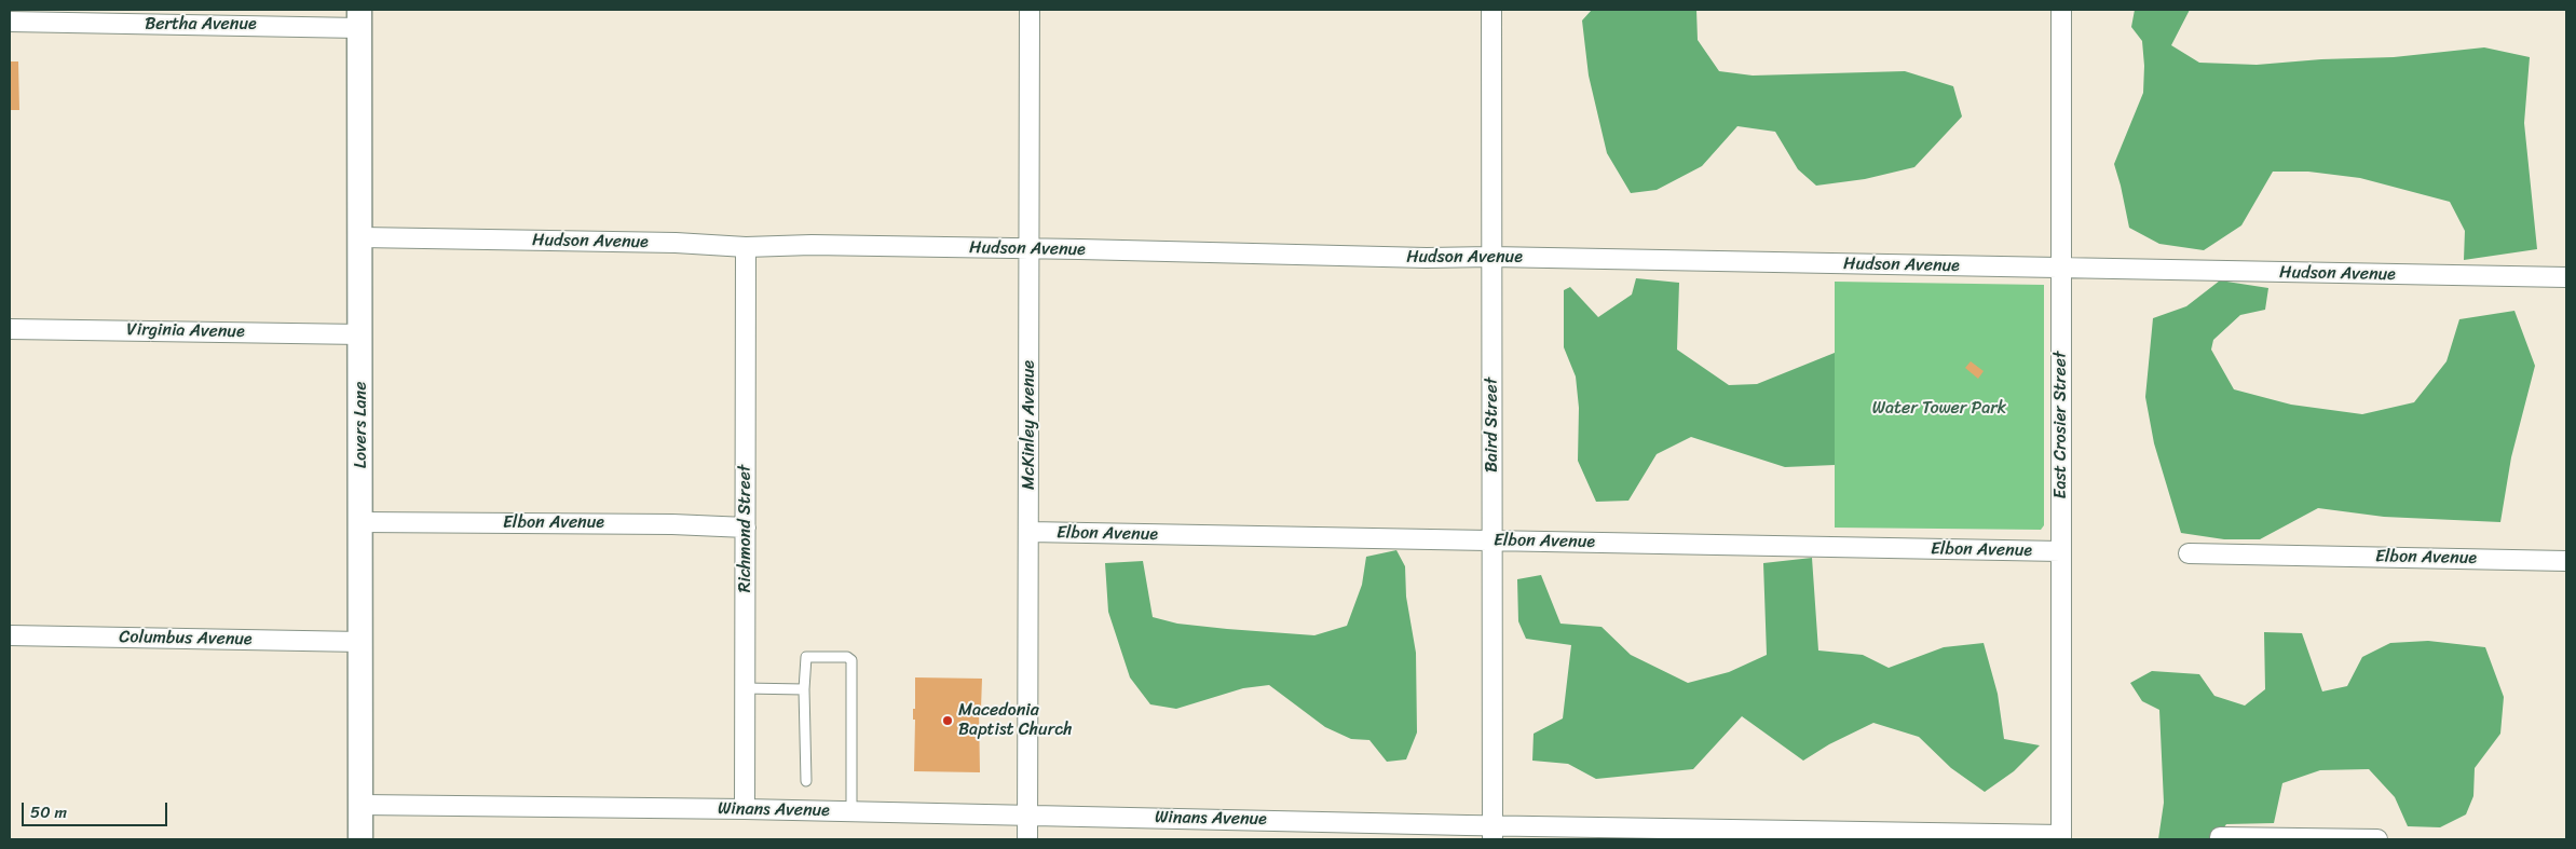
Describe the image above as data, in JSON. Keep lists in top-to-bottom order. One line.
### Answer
{"streets":{"street":["Bertha Avenue","Hudson Avenue","Virginia Avenue","Lovers Lane","McKinley Avenue","Baird Street","East Crosier Street","Elbon Avenue","Richmond Street","Columbus Avenue","Winans Avenue"]},"crossings":[["Bertha Avenue","Lovers Lane"],["Hudson Avenue","Lovers Lane"],["Hudson Avenue","McKinley Avenue"],["Hudson Avenue","Baird Street"],["Hudson Avenue","East Crosier Street"],["Hudson Avenue","Richmond Street"],["Virginia Avenue","Lovers Lane"],["Lovers Lane","Elbon Avenue"],["Lovers Lane","Columbus Avenue"],["Lovers Lane","Winans Avenue"],["McKinley Avenue","Elbon Avenue"],["McKinley Avenue","Winans Avenue"],["Baird Street","Elbon Avenue"],["Baird Street","Winans Avenue"],["East Crosier Street","Elbon Avenue"],["East Crosier Street","Winans Avenue"],["Elbon Avenue","Richmond Street"],["Richmond Street","Winans Avenue"]],"parks":["Water Tower Park"],"places":["Macedonia Baptist Church"],"scale_bar":"50 m"}
